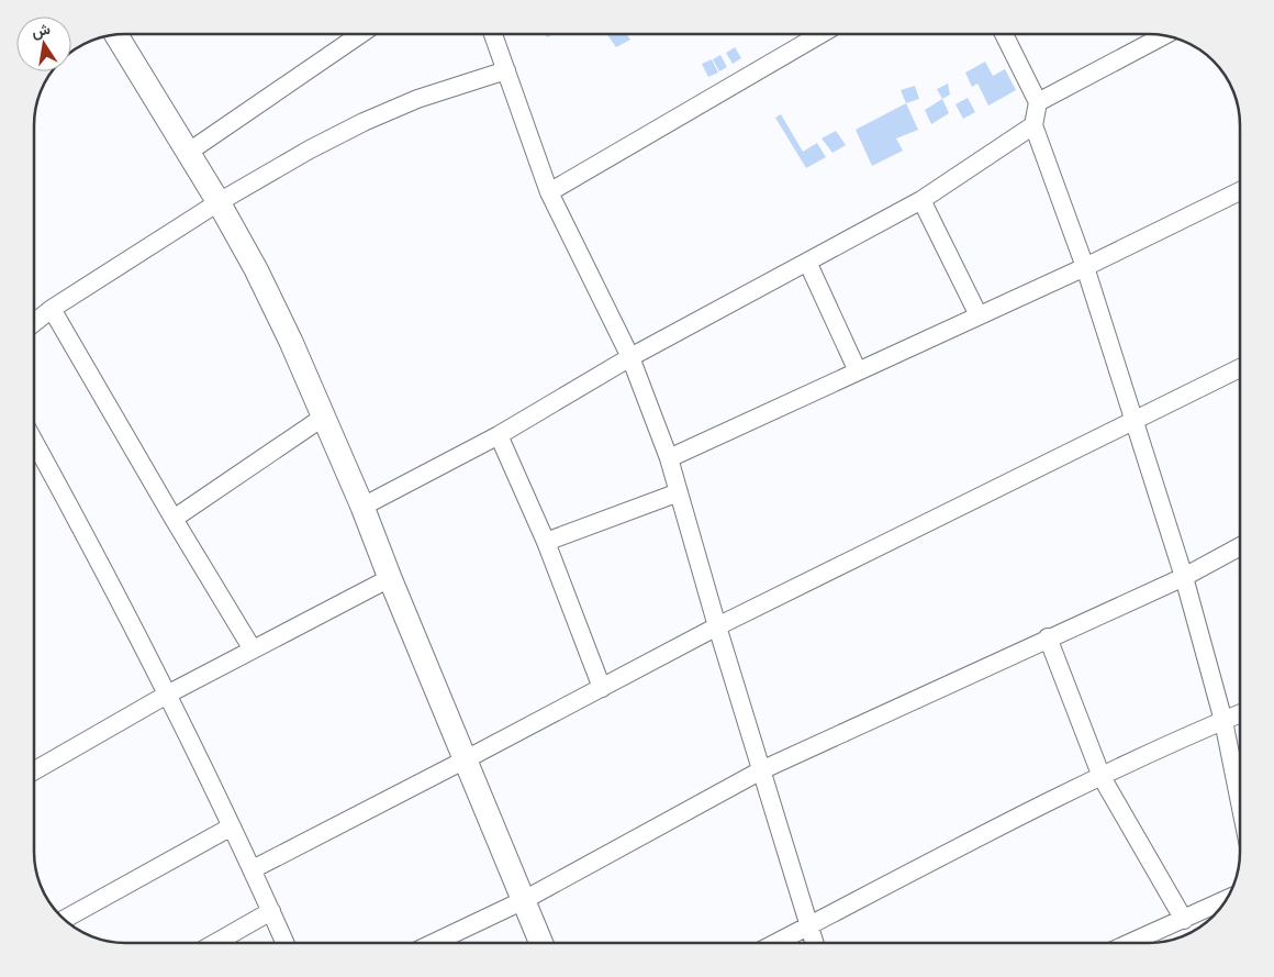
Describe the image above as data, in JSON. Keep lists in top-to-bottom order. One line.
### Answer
{"north":"top"}
